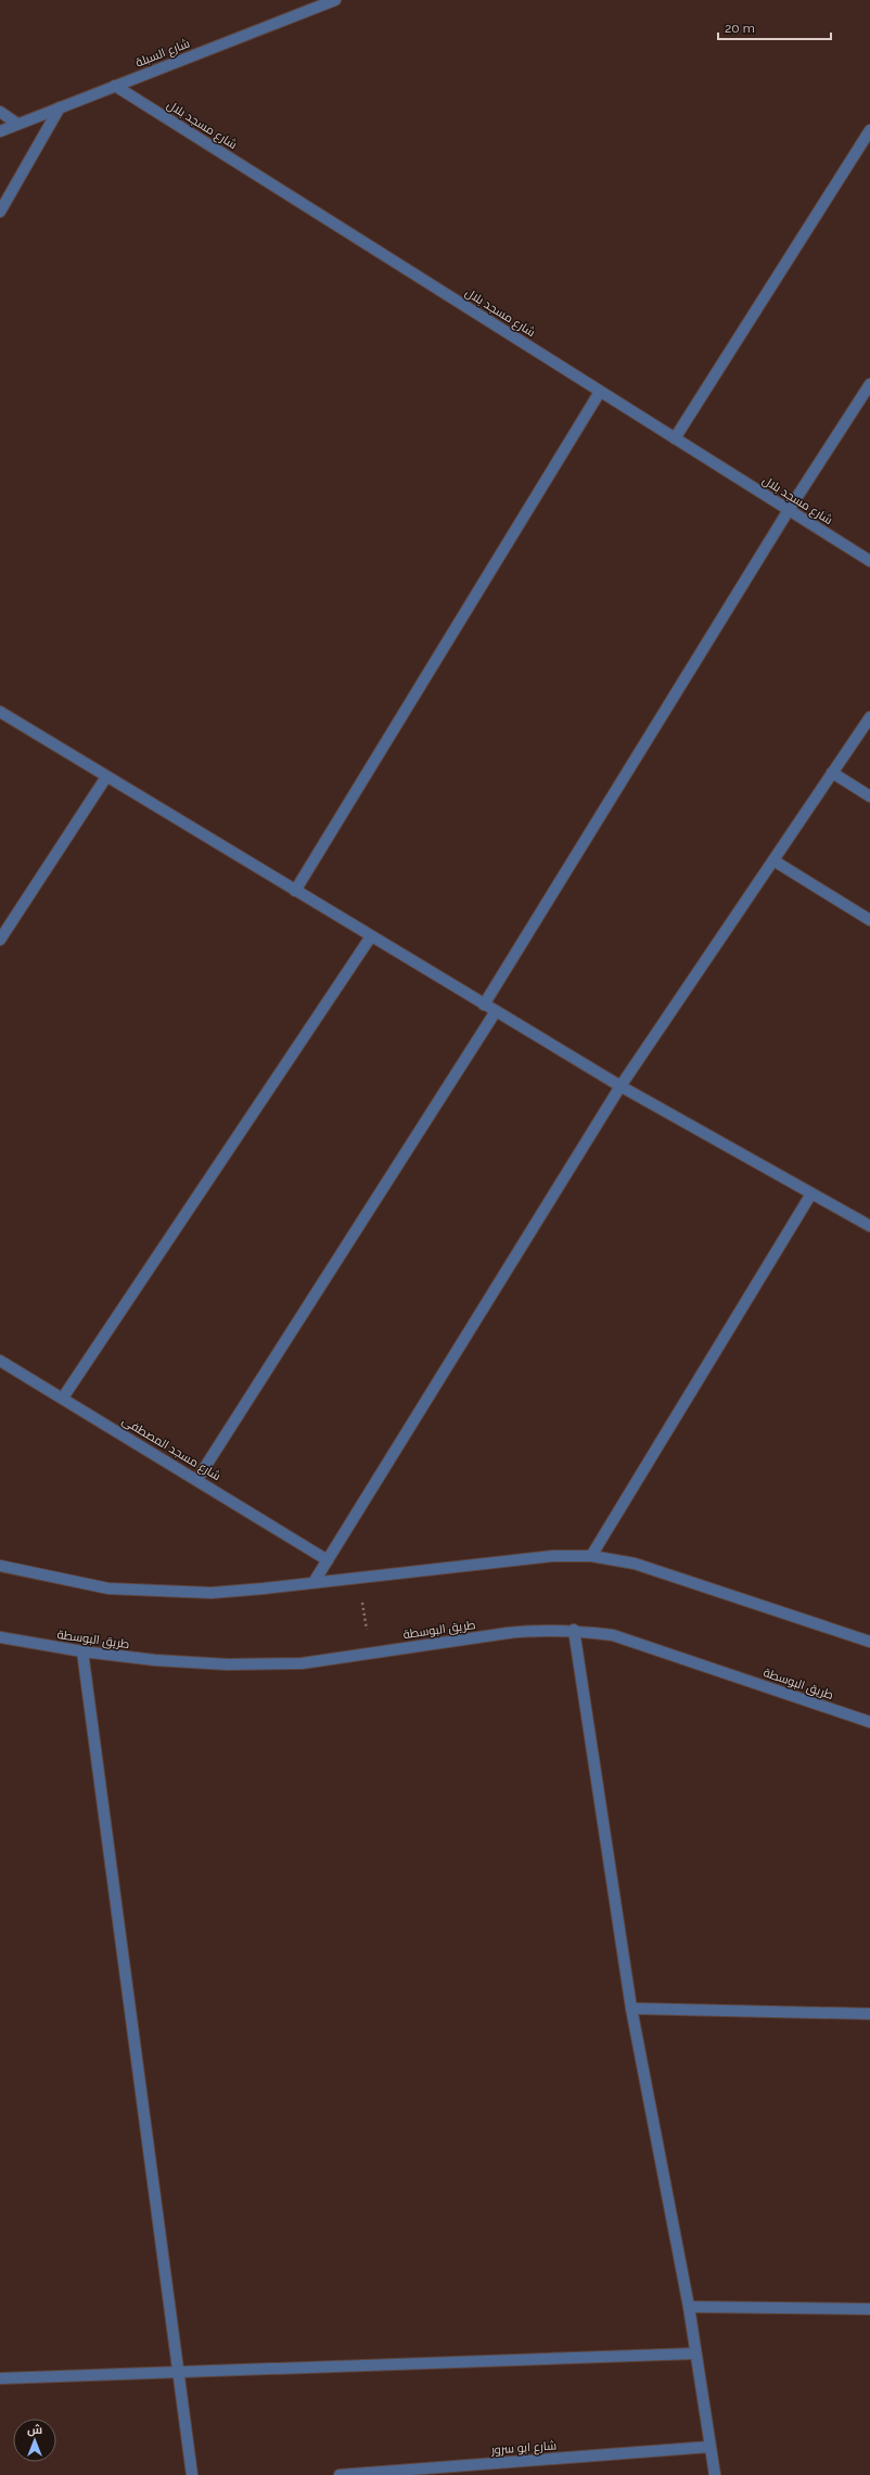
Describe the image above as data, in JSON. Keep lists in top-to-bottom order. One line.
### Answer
{"streets":{"street":["شارع السبلة","شارع مسجد بلال","شارع مسجد المصطفى","طريق البوسطة","شارع ابو سرور"]},"crossings":[["شارع السبلة","شارع مسجد بلال"]],"scale_bar":"20 m","north":"top"}
